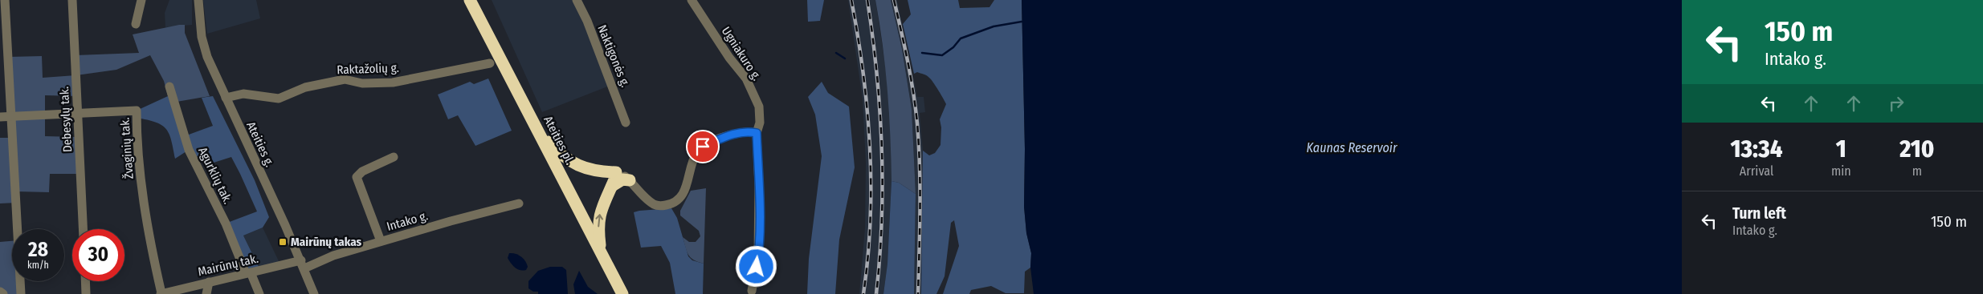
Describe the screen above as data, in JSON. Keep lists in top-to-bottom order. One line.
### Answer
{"streets":{"highway":["Ateities pl."],"street":["Ugniakuro g.","Naktigonės g.","Raktažolių g.","Debesylų tak.","Ateities g.","Žvaginių tak.","Agurklių tak.","Intako g.","Mairūnų tak."]},"crossings":[["Raktažolių g.","Ateities g."],["Debesylų tak.","Žvaginių tak."],["Ateities g.","Intako g."],["Ateities g.","Mairūnų tak."],["Žvaginių tak.","Mairūnų tak."],["Agurklių tak.","Mairūnų tak."],["Intako g.","Mairūnų tak."]],"water":["Kaunas Reservoir"],"places":{"transit":["Mairūnų takas"]},"page":{"turn":["150 m","Intako g."],"eta":["13:34","Arrival","1","min","210","m"],"list":[{"name":"Turn left","note":"Intako g.","value":"150 m"}],"speed":"28 km/h","limit":"30"}}
